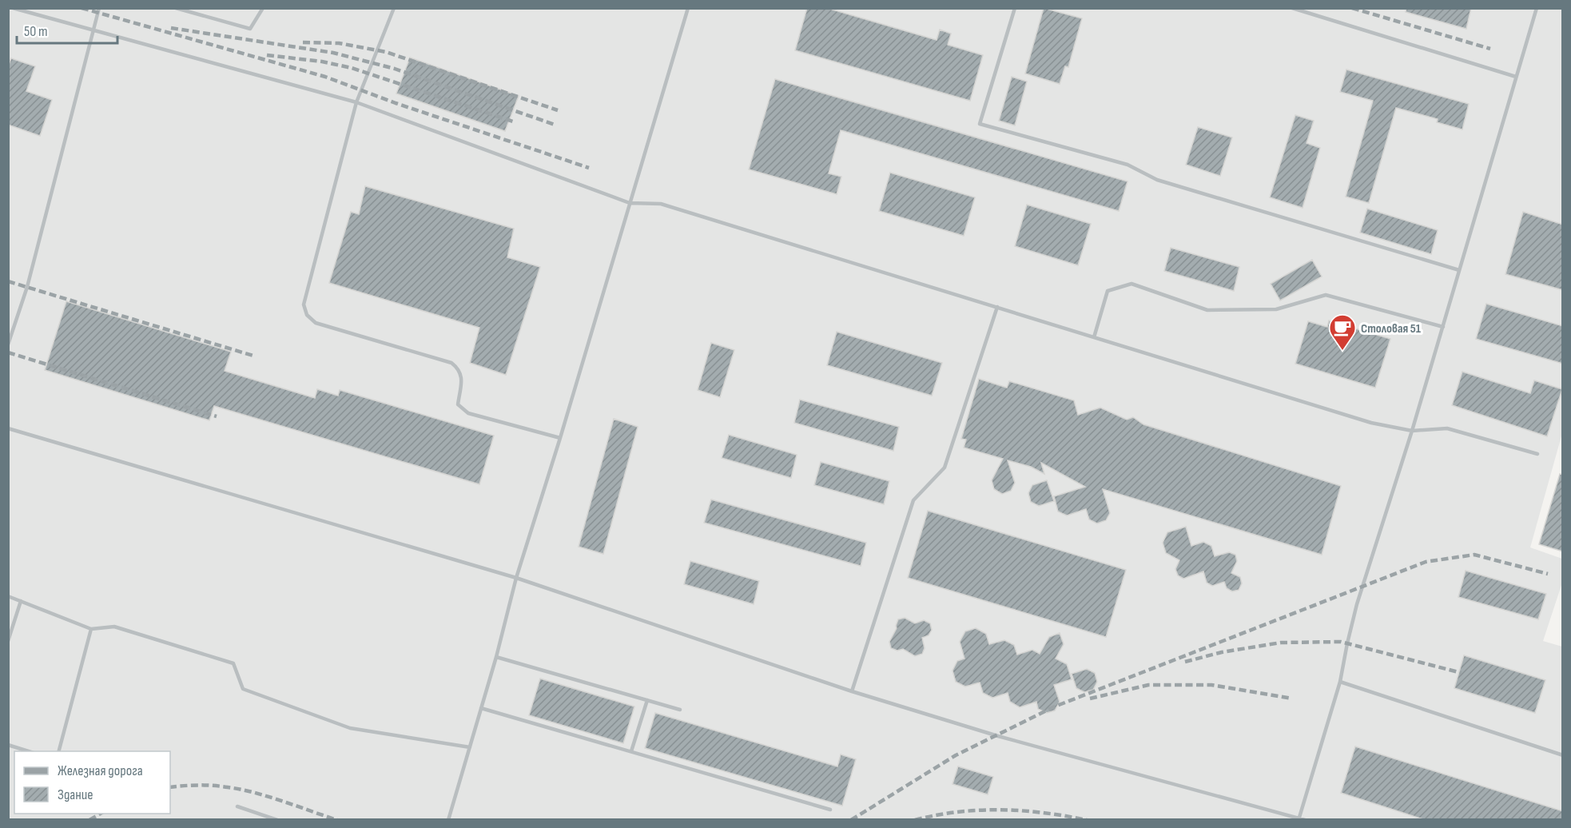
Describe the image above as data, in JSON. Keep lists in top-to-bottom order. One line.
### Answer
{"places":{"cafe":["Столовая 51"]},"legend":["Железная дорога","Здание"],"scale_bar":"50 m"}
